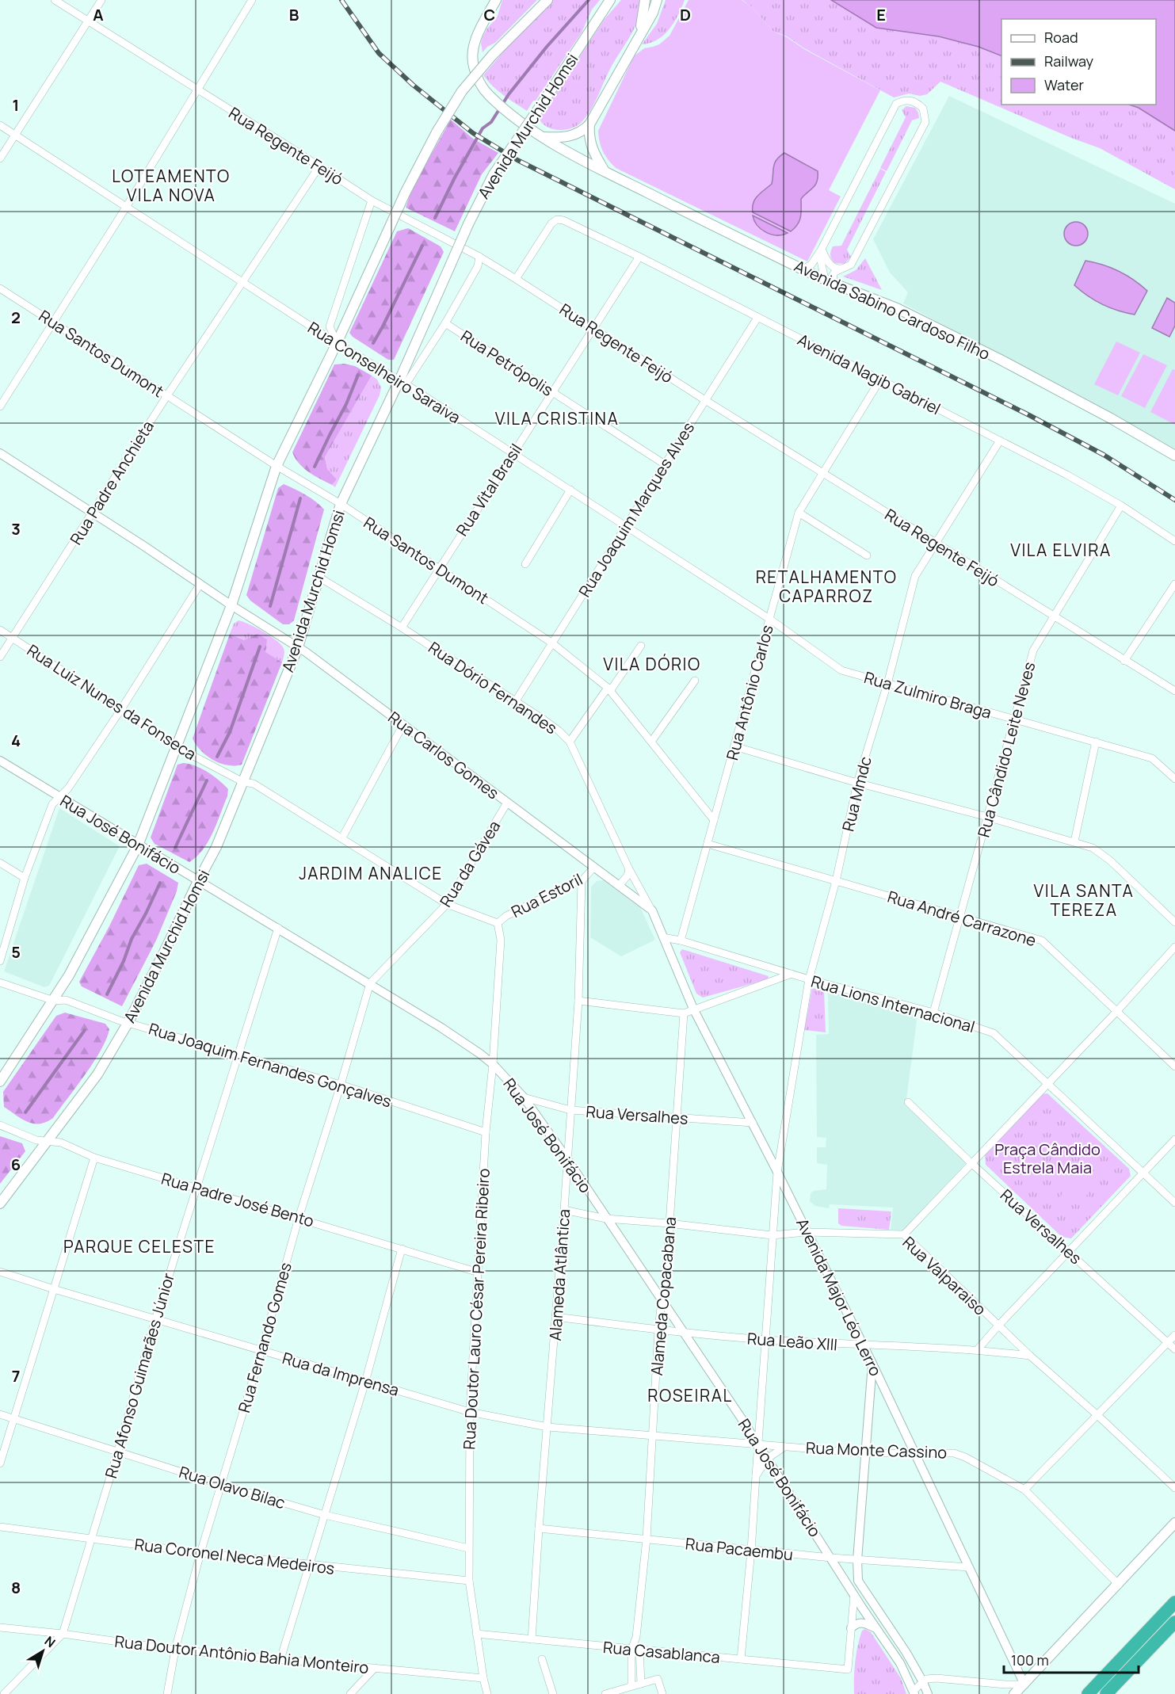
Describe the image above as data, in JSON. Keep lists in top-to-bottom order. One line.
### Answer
{"streets":{"main road":["Avenida Murchid Homsi","Avenida Sabino Cardoso Filho"],"street":["Rua Regente Feijó","Rua Santos Dumont","Rua Petrópolis","Rua Conselheiro Saraiva","Avenida Nagib Gabriel","Rua Padre Anchieta","Rua Vital Brasil","Rua Joaquim Marques Alves","Rua Dório Fernandes","Rua Antônio Carlos","Rua Zulmiro Braga","Rua Luiz Nunes da Fonseca","Rua Cândido Leite Neves","Rua Carlos Gomes","Rua Mmdc","Rua José Bonifácio","Rua da Gávea","Rua Estoril","Rua André Carrazone","Rua Lions Internacional","Rua Joaquim Fernandes Gonçalves","Rua Versalhes","Rua Padre José Bento","Alameda Atlântica","Rua Valparaiso","Alameda Copacabana","Avenida Major Léo Lerro","Rua Doutor Lauro César Pereira Ribeiro","Rua Fernando Gomes","Rua Leão XIII","Rua da Imprensa","Rua Afonso Guimarães Júnior","Rua Monte Cassino","Rua Olavo Bilac","Rua Pacaembu","Rua Coronel Neca Medeiros","Rua Casablanca","Rua Doutor Antônio Bahia Monteiro"]},"crossings":[["Avenida Murchid Homsi","Rua Santos Dumont"],["Avenida Murchid Homsi","Rua Conselheiro Saraiva"],["Avenida Murchid Homsi","Rua Dório Fernandes"],["Avenida Murchid Homsi","Rua Luiz Nunes da Fonseca"],["Avenida Murchid Homsi","Rua Carlos Gomes"],["Avenida Murchid Homsi","Rua José Bonifácio"],["Avenida Murchid Homsi","Rua Joaquim Fernandes Gonçalves"],["Avenida Murchid Homsi","Rua Padre José Bento"],["Rua Regente Feijó","Avenida Nagib Gabriel"],["Rua Regente Feijó","Rua Padre Anchieta"],["Rua Regente Feijó","Rua Vital Brasil"],["Rua Regente Feijó","Rua Joaquim Marques Alves"],["Rua Regente Feijó","Rua Antônio Carlos"],["Rua Regente Feijó","Rua Cândido Leite Neves"],["Rua Regente Feijó","Rua Mmdc"],["Rua Santos Dumont","Rua Padre Anchieta"],["Rua Santos Dumont","Rua Vital Brasil"],["Rua Santos Dumont","Rua Joaquim Marques Alves"],["Rua Santos Dumont","Rua Antônio Carlos"],["Rua Petrópolis","Rua Vital Brasil"],["Rua Petrópolis","Rua Joaquim Marques Alves"],["Rua Conselheiro Saraiva","Rua Padre Anchieta"],["Rua Conselheiro Saraiva","Rua Vital Brasil"],["Rua Conselheiro Saraiva","Rua Joaquim Marques Alves"],["Rua Conselheiro Saraiva","Rua Antônio Carlos"],["Rua Conselheiro Saraiva","Rua Zulmiro Braga"],["Avenida Nagib Gabriel","Rua Vital Brasil"],["Avenida Nagib Gabriel","Rua Joaquim Marques Alves"],["Avenida Nagib Gabriel","Rua Antônio Carlos"],["Avenida Nagib Gabriel","Rua Cândido Leite Neves"],["Avenida Nagib Gabriel","Rua Mmdc"],["Rua Padre Anchieta","Rua Luiz Nunes da Fonseca"],["Rua Padre Anchieta","Rua Carlos Gomes"],["Rua Vital Brasil","Rua Dório Fernandes"],["Rua Joaquim Marques Alves","Rua Dório Fernandes"],["Rua Dório Fernandes","Rua Carlos Gomes"],["Rua Dório Fernandes","Avenida Major Léo Lerro"],["Rua Antônio Carlos","Rua Zulmiro Braga"],["Rua Antônio Carlos","Rua André Carrazone"],["Rua Antônio Carlos","Rua Lions Internacional"],["Rua Zulmiro Braga","Rua Cândido Leite Neves"],["Rua Zulmiro Braga","Rua Mmdc"],["Rua Luiz Nunes da Fonseca","Rua da Gávea"],["Rua Luiz Nunes da Fonseca","Rua Estoril"],["Rua Luiz Nunes da Fonseca","Rua Doutor Lauro César Pereira Ribeiro"],["Rua Cândido Leite Neves","Rua André Carrazone"],["Rua Cândido Leite Neves","Rua Lions Internacional"],["Rua Carlos Gomes","Rua da Gávea"],["Rua Carlos Gomes","Rua Estoril"],["Rua Carlos Gomes","Avenida Major Léo Lerro"],["Rua Mmdc","Rua José Bonifácio"],["Rua Mmdc","Rua André Carrazone"],["Rua Mmdc","Rua Lions Internacional"],["Rua Mmdc","Rua Valparaiso"],["Rua Mmdc","Avenida Major Léo Lerro"],["Rua Mmdc","Rua Leão XIII"],["Rua Mmdc","Rua Monte Cassino"],["Rua Mmdc","Rua Pacaembu"],["Rua Mmdc","Rua Casablanca"],["Rua José Bonifácio","Rua da Gávea"],["Rua José Bonifácio","Rua Versalhes"],["Rua José Bonifácio","Alameda Atlântica"],["Rua José Bonifácio","Rua Valparaiso"],["Rua José Bonifácio","Alameda Copacabana"],["Rua José Bonifácio","Rua Doutor Lauro César Pereira Ribeiro"],["Rua José Bonifácio","Rua Fernando Gomes"],["Rua José Bonifácio","Rua Leão XIII"],["Rua José Bonifácio","Rua Afonso Guimarães Júnior"],["Rua José Bonifácio","Rua Monte Cassino"],["Rua José Bonifácio","Rua Pacaembu"],["Rua da Gávea","Rua Fernando Gomes"],["Rua Estoril","Alameda Atlântica"],["Rua Estoril","Rua Doutor Lauro César Pereira Ribeiro"],["Rua Lions Internacional","Avenida Major Léo Lerro"],["Rua Joaquim Fernandes Gonçalves","Rua Doutor Lauro César Pereira Ribeiro"],["Rua Joaquim Fernandes Gonçalves","Rua Fernando Gomes"],["Rua Joaquim Fernandes Gonçalves","Rua Afonso Guimarães Júnior"],["Rua Versalhes","Alameda Atlântica"],["Rua Versalhes","Alameda Copacabana"],["Rua Versalhes","Avenida Major Léo Lerro"],["Rua Padre José Bento","Rua Doutor Lauro César Pereira Ribeiro"],["Rua Padre José Bento","Rua Fernando Gomes"],["Rua Padre José Bento","Rua Afonso Guimarães Júnior"],["Alameda Atlântica","Rua Valparaiso"],["Alameda Atlântica","Rua Leão XIII"],["Alameda Atlântica","Rua da Imprensa"],["Alameda Atlântica","Rua Monte Cassino"],["Alameda Atlântica","Rua Pacaembu"],["Alameda Atlântica","Rua Casablanca"],["Rua Valparaiso","Alameda Copacabana"],["Rua Valparaiso","Avenida Major Léo Lerro"],["Rua Valparaiso","Rua Leão XIII"],["Alameda Copacabana","Rua Leão XIII"],["Alameda Copacabana","Rua Monte Cassino"],["Alameda Copacabana","Rua Pacaembu"],["Alameda Copacabana","Rua Casablanca"],["Avenida Major Léo Lerro","Rua Leão XIII"],["Avenida Major Léo Lerro","Rua Monte Cassino"],["Avenida Major Léo Lerro","Rua Pacaembu"],["Rua Doutor Lauro César Pereira Ribeiro","Rua da Imprensa"],["Rua Doutor Lauro César Pereira Ribeiro","Rua Olavo Bilac"],["Rua Doutor Lauro César Pereira Ribeiro","Rua Coronel Neca Medeiros"],["Rua Doutor Lauro César Pereira Ribeiro","Rua Casablanca"],["Rua Doutor Lauro César Pereira Ribeiro","Rua Doutor Antônio Bahia Monteiro"],["Rua Fernando Gomes","Rua da Imprensa"],["Rua Fernando Gomes","Rua Olavo Bilac"],["Rua Fernando Gomes","Rua Coronel Neca Medeiros"],["Rua Fernando Gomes","Rua Doutor Antônio Bahia Monteiro"],["Rua da Imprensa","Rua Afonso Guimarães Júnior"],["Rua da Imprensa","Rua Monte Cassino"],["Rua Afonso Guimarães Júnior","Rua Olavo Bilac"],["Rua Afonso Guimarães Júnior","Rua Coronel Neca Medeiros"],["Rua Afonso Guimarães Júnior","Rua Doutor Antônio Bahia Monteiro"]],"districts":["LOTEAMENTO VILA NOVA","VILA CRISTINA","VILA ELVIRA","RETALHAMENTO CAPARROZ","VILA DÓRIO","JARDIM ANALICE","VILA SANTA TEREZA","PARQUE CELESTE","ROSEIRAL"],"parks":["Praça Cândido Estrela Maia"],"legend":["Road","Railway","Water"],"scale_bar":"100 m","north":"top right","grid":{"columns":["A","B","C","D","E"],"rows":["1","2","3","4","5","6","7","8"]}}
